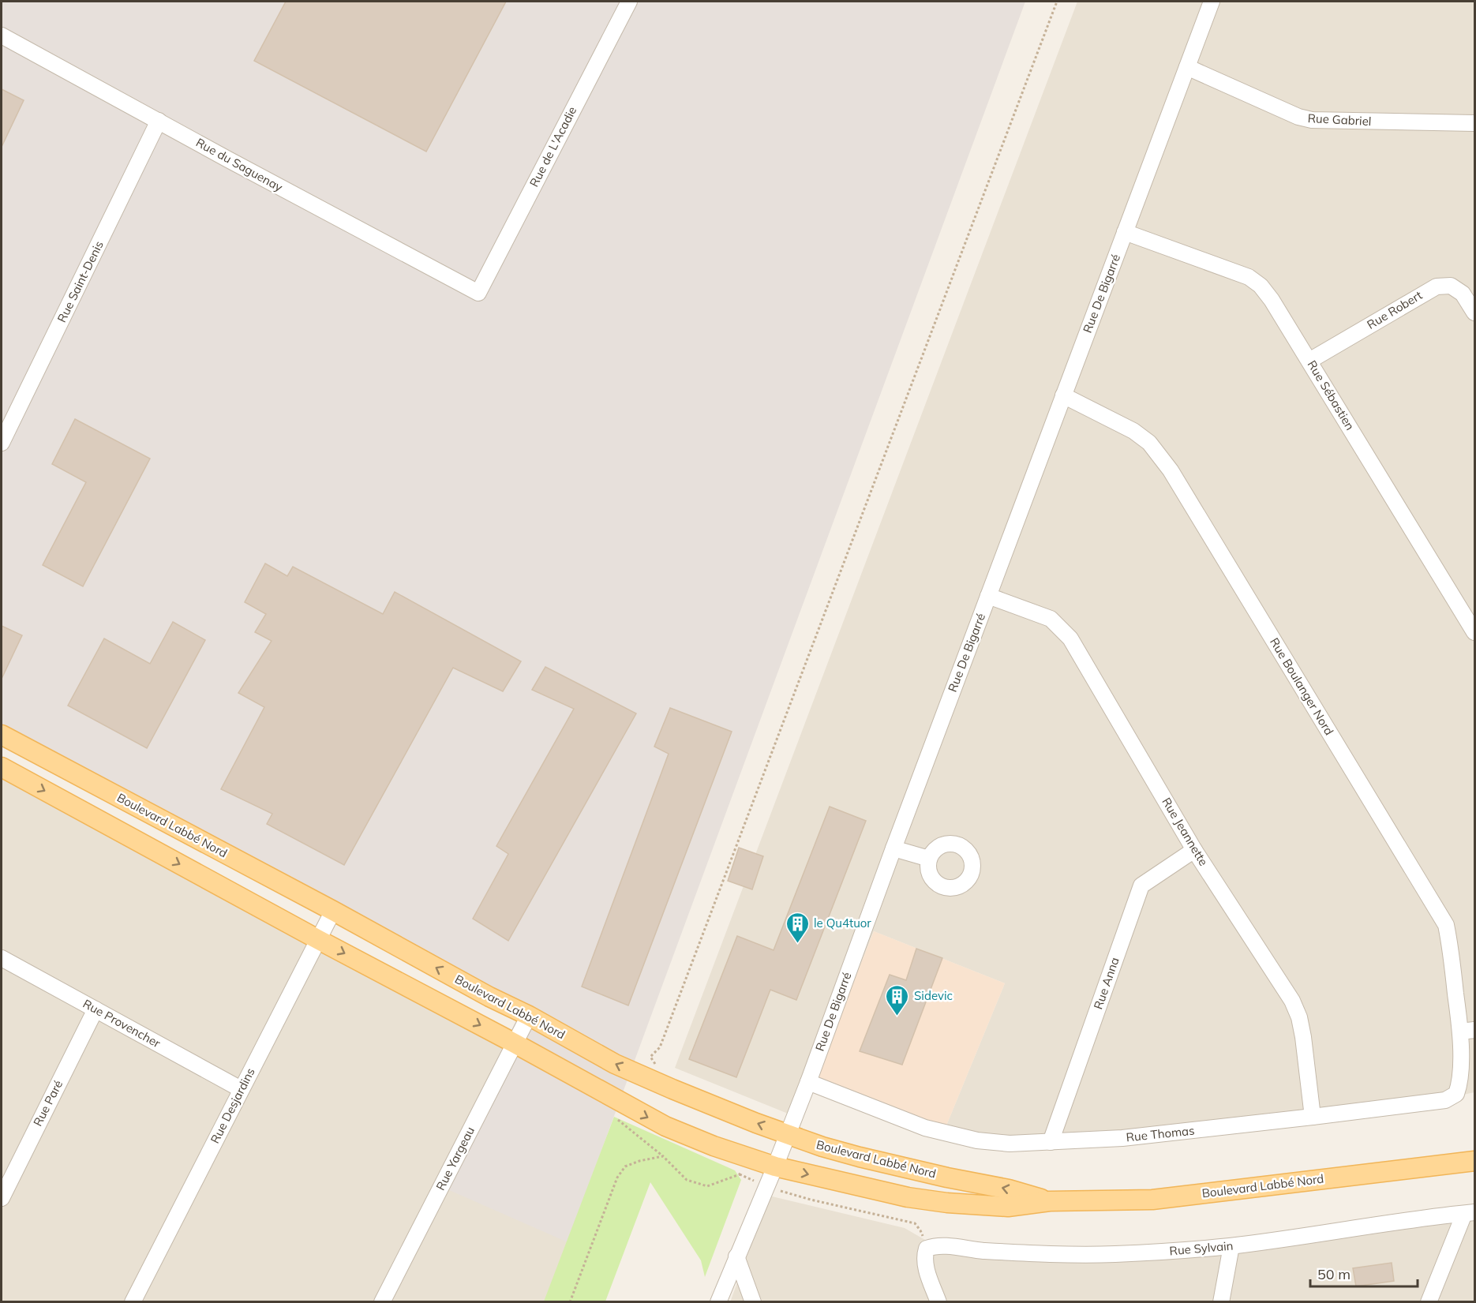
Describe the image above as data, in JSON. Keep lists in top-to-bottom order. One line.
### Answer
{"streets":{"main road":["Boulevard Labbé Nord"],"street":["Rue Gabriel","Rue de L'Acadie","Rue du Saguenay","Rue Saint-Denis","Rue De Bigarré","Rue Robert","Rue Sébastien","Rue Boulanger Nord","Rue Jeannette","Rue Anna","Rue Provencher","Rue Paré","Rue Desjardins","Rue Thomas","Rue Yargeau","Rue Sylvain"]},"crossings":[["Rue Gabriel","Rue De Bigarré"],["Rue de L'Acadie","Rue du Saguenay"],["Rue du Saguenay","Rue Saint-Denis"],["Rue De Bigarré","Rue Sébastien"],["Rue De Bigarré","Rue Boulanger Nord"],["Rue De Bigarré","Boulevard Labbé Nord"],["Rue De Bigarré","Rue Jeannette"],["Rue De Bigarré","Rue Thomas"],["Rue Robert","Rue Sébastien"],["Rue Boulanger Nord","Rue Thomas"],["Boulevard Labbé Nord","Rue Desjardins"],["Boulevard Labbé Nord","Rue Yargeau"],["Rue Jeannette","Rue Anna"],["Rue Jeannette","Rue Thomas"],["Rue Anna","Rue Thomas"],["Rue Provencher","Rue Paré"],["Rue Provencher","Rue Desjardins"]],"places":{"building":["le Qu4tuor","Sidevic"]},"scale_bar":"50 m"}
